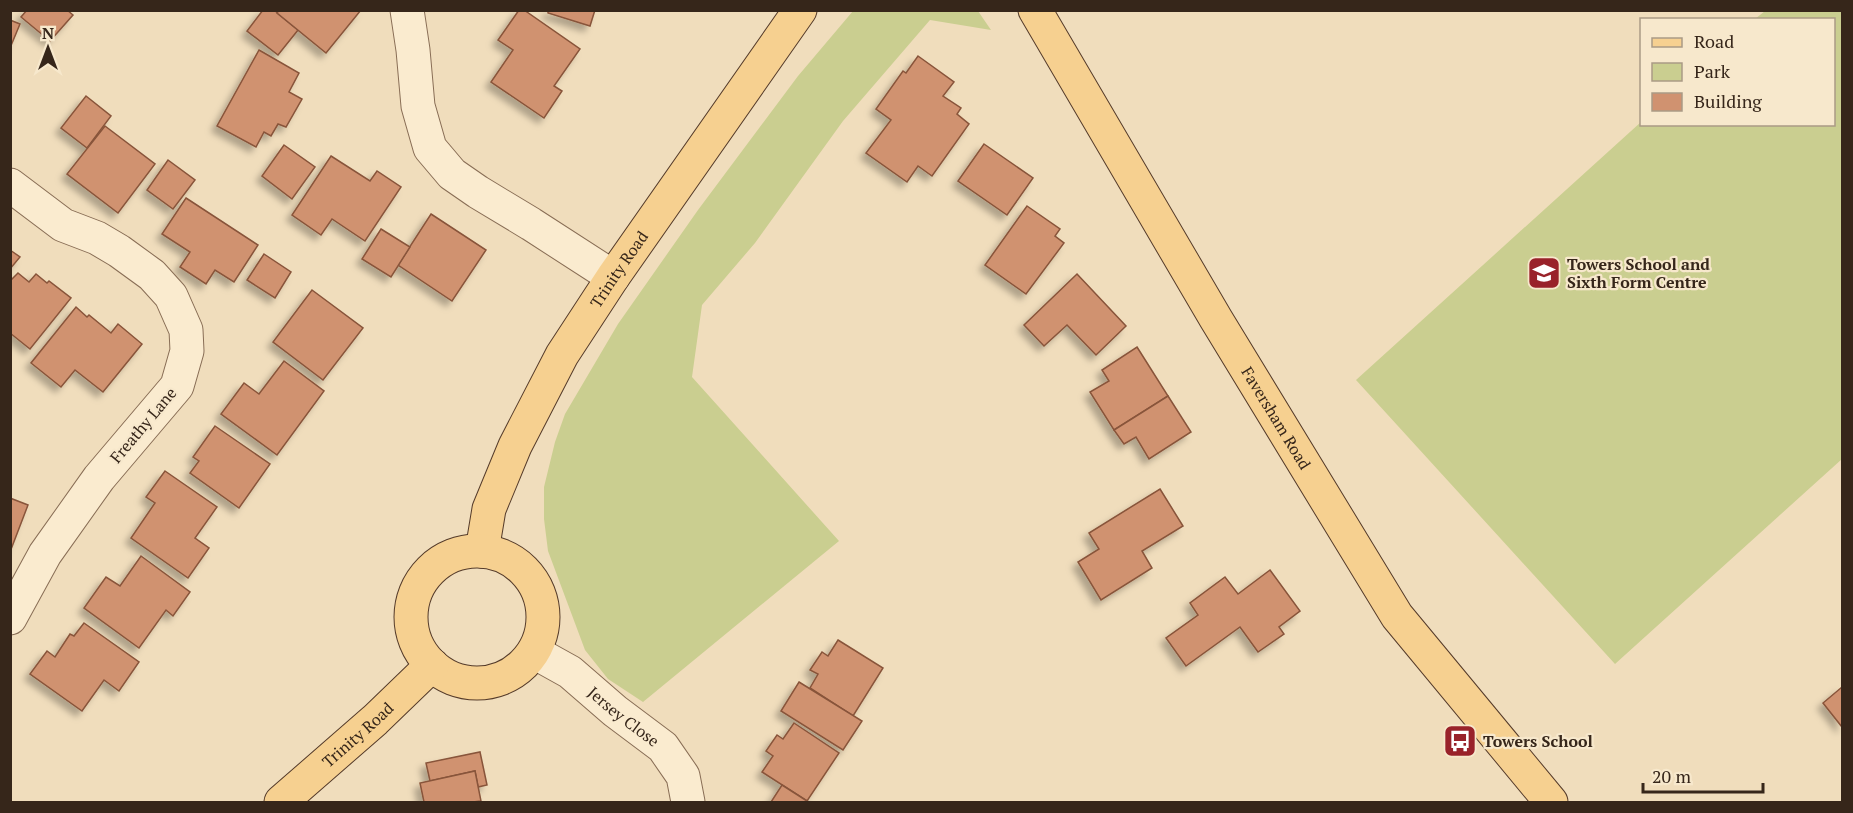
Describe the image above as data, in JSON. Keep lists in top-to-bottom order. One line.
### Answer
{"streets":{"main road":["Trinity Road","Faversham Road"],"street":["Freathy Lane","Jersey Close"]},"crossings":[["Trinity Road","Jersey Close"]],"places":{"school or university":["Towers School and Sixth Form Centre"],"bus stop":["Towers School"]},"legend":["Road","Park","Building"],"scale_bar":"20 m","north":"top"}
